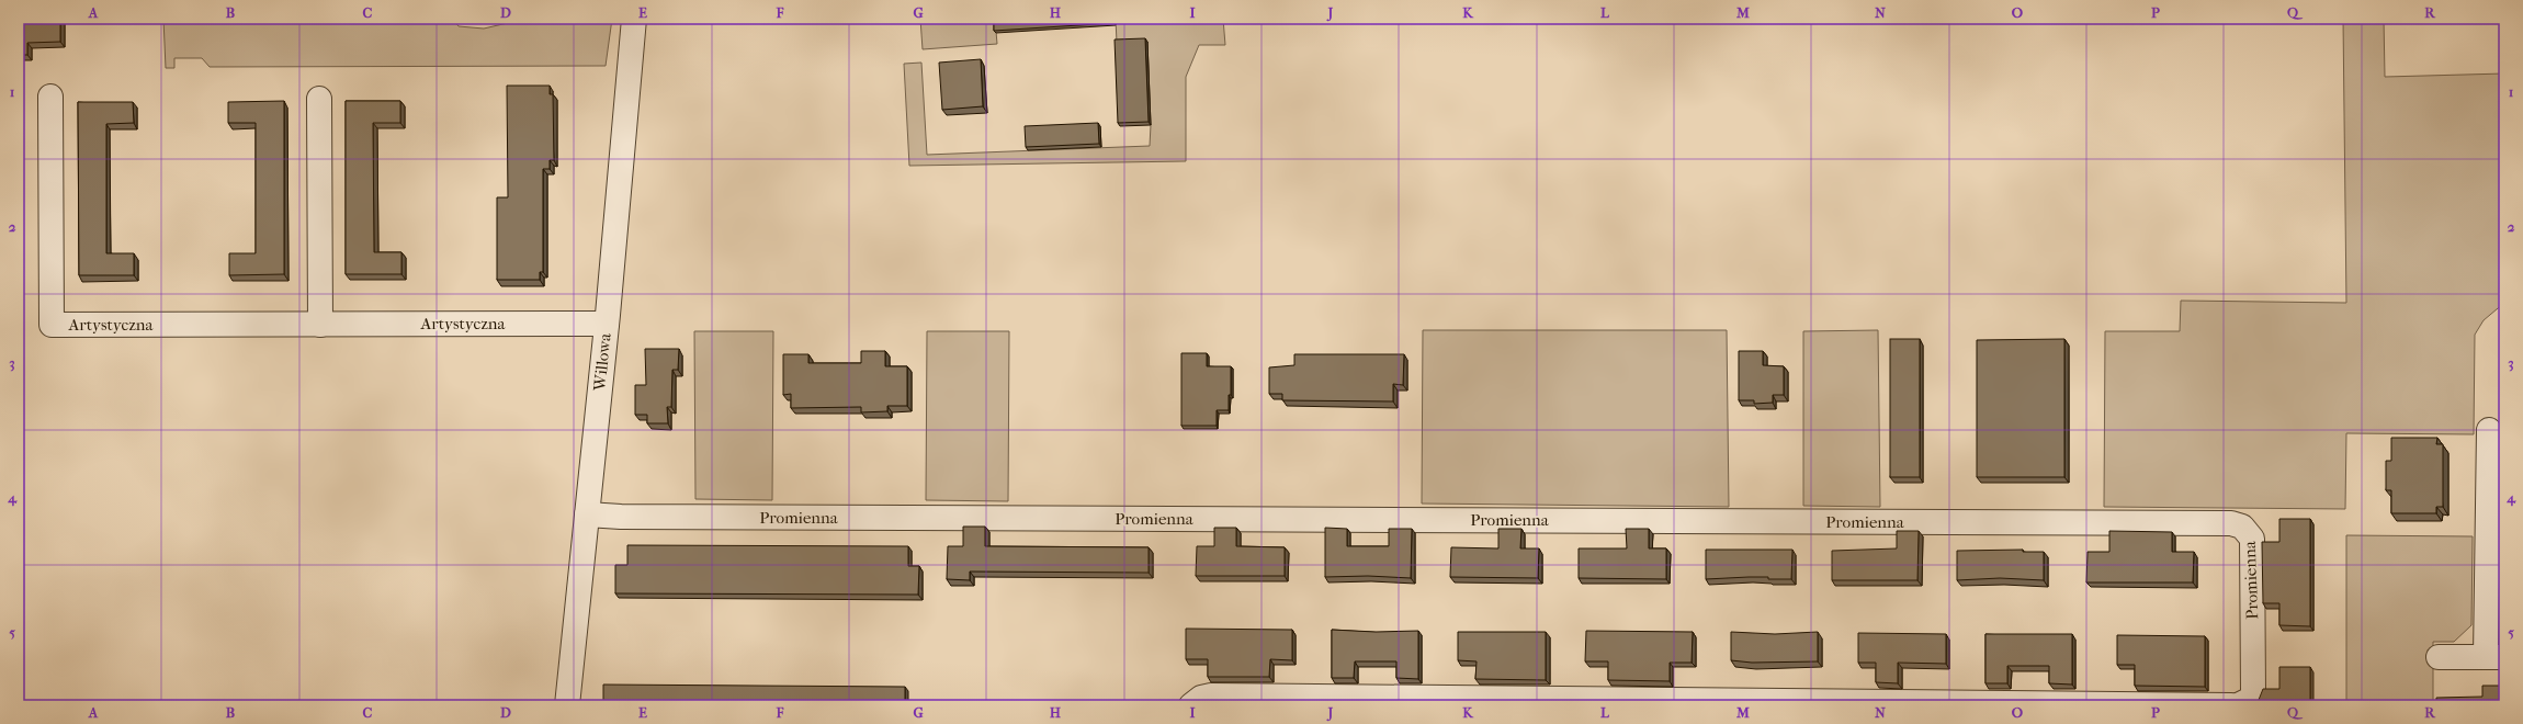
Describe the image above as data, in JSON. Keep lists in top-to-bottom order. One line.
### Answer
{"streets":{"street":["Artystyczna","Willowa","Promienna"]},"crossings":[["Artystyczna","Willowa"],["Willowa","Promienna"]],"grid":{"columns":["A","B","C","D","E","F","G","H","I","J","K","L","M","N","O","P","Q","R"],"rows":["1","2","3","4","5"]}}
